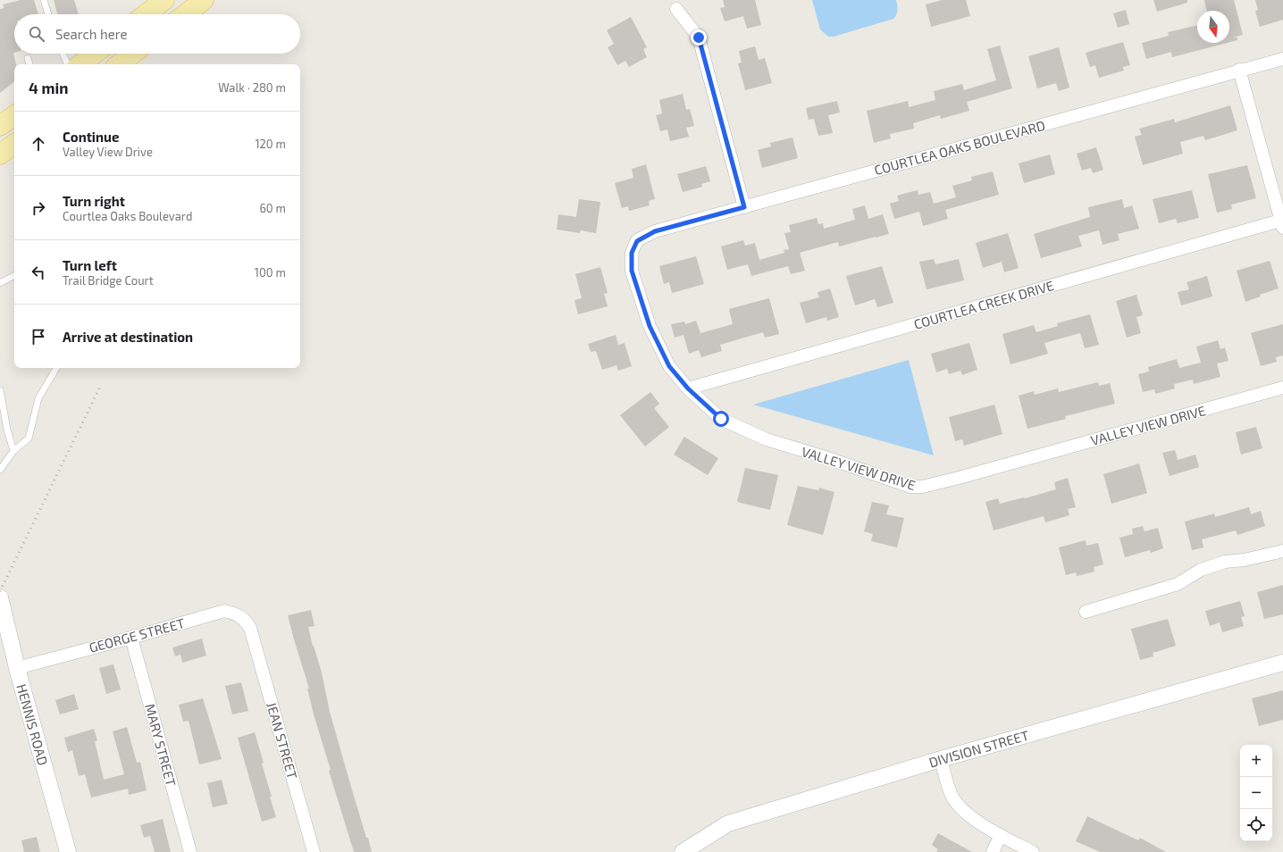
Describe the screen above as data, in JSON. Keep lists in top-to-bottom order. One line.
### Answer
{"streets":{"street":["COURTLEA OAKS BOULEVARD","COURTLEA CREEK DRIVE","VALLEY VIEW DRIVE","GEORGE STREET","HENNIS ROAD","JEAN STREET","MARY STREET","DIVISION STREET"]},"crossings":[["COURTLEA OAKS BOULEVARD","VALLEY VIEW DRIVE"],["COURTLEA CREEK DRIVE","VALLEY VIEW DRIVE"],["GEORGE STREET","HENNIS ROAD"],["GEORGE STREET","JEAN STREET"],["GEORGE STREET","MARY STREET"]],"north":"bottom","page":{"search":"Search here","heading":["4 min","Walk · 280 m"],"list":[["Continue","Valley View Drive","120 m"],["Turn right","Courtlea Oaks Boulevard","60 m"],["Turn left","Trail Bridge Court","100 m"],"Arrive at destination"],"map_buttons":["+","−"]}}
